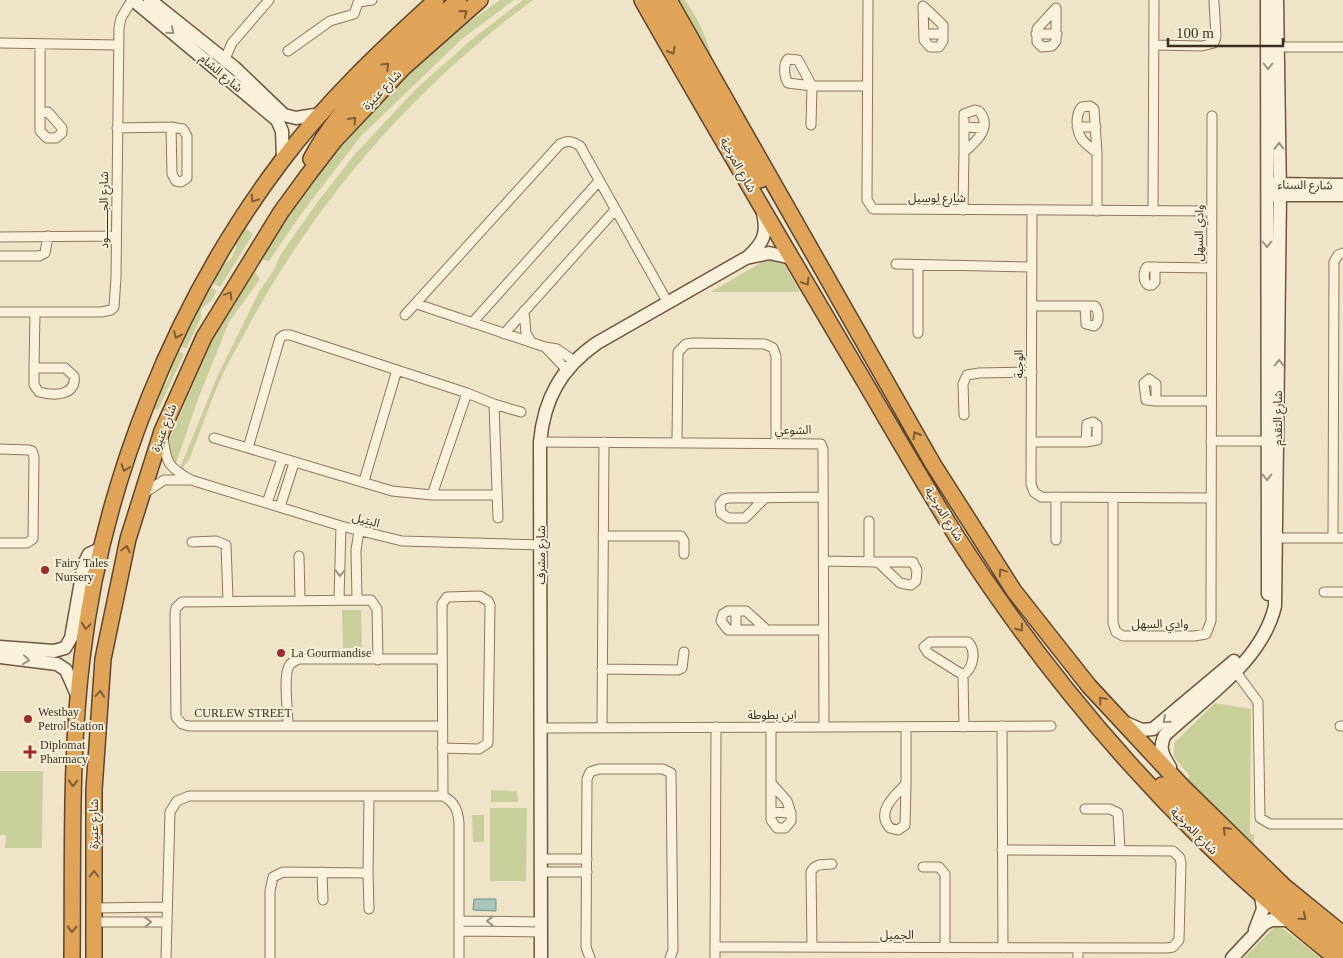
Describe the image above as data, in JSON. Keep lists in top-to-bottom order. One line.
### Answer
{"streets":{"highway":["شارع عنيزة","شارع المرخية"],"street":["شارع الشام","شارع السناء","شارع لوسيل","شارع الجــــــــود","وادي السهل","الوجبة","شارع التقدم","الشوعي","البتيل","شارع مشرف","CURLEW STREET","ابن بطوطة","الجميل"]},"crossings":[["شارع الشام","شارع الجــــــــود"],["شارع عنيزة","البتيل"],["شارع المرخية","شارع التقدم"],["شارع المرخية","شارع مشرف"],["شارع السناء","شارع التقدم"],["شارع لوسيل","وادي السهل"],["شارع لوسيل","الوجبة"],["وادي السهل","الوجبة"],["الشوعي","شارع مشرف"],["الشوعي","ابن بطوطة"],["البتيل","شارع مشرف"],["شارع مشرف","ابن بطوطة"]],"places":{"other":["Fairy Tales Nursery","La Gourmandise","Westbay Petrol Station"],"health":["Diplomat Pharmacy"]},"scale_bar":"100 m"}
